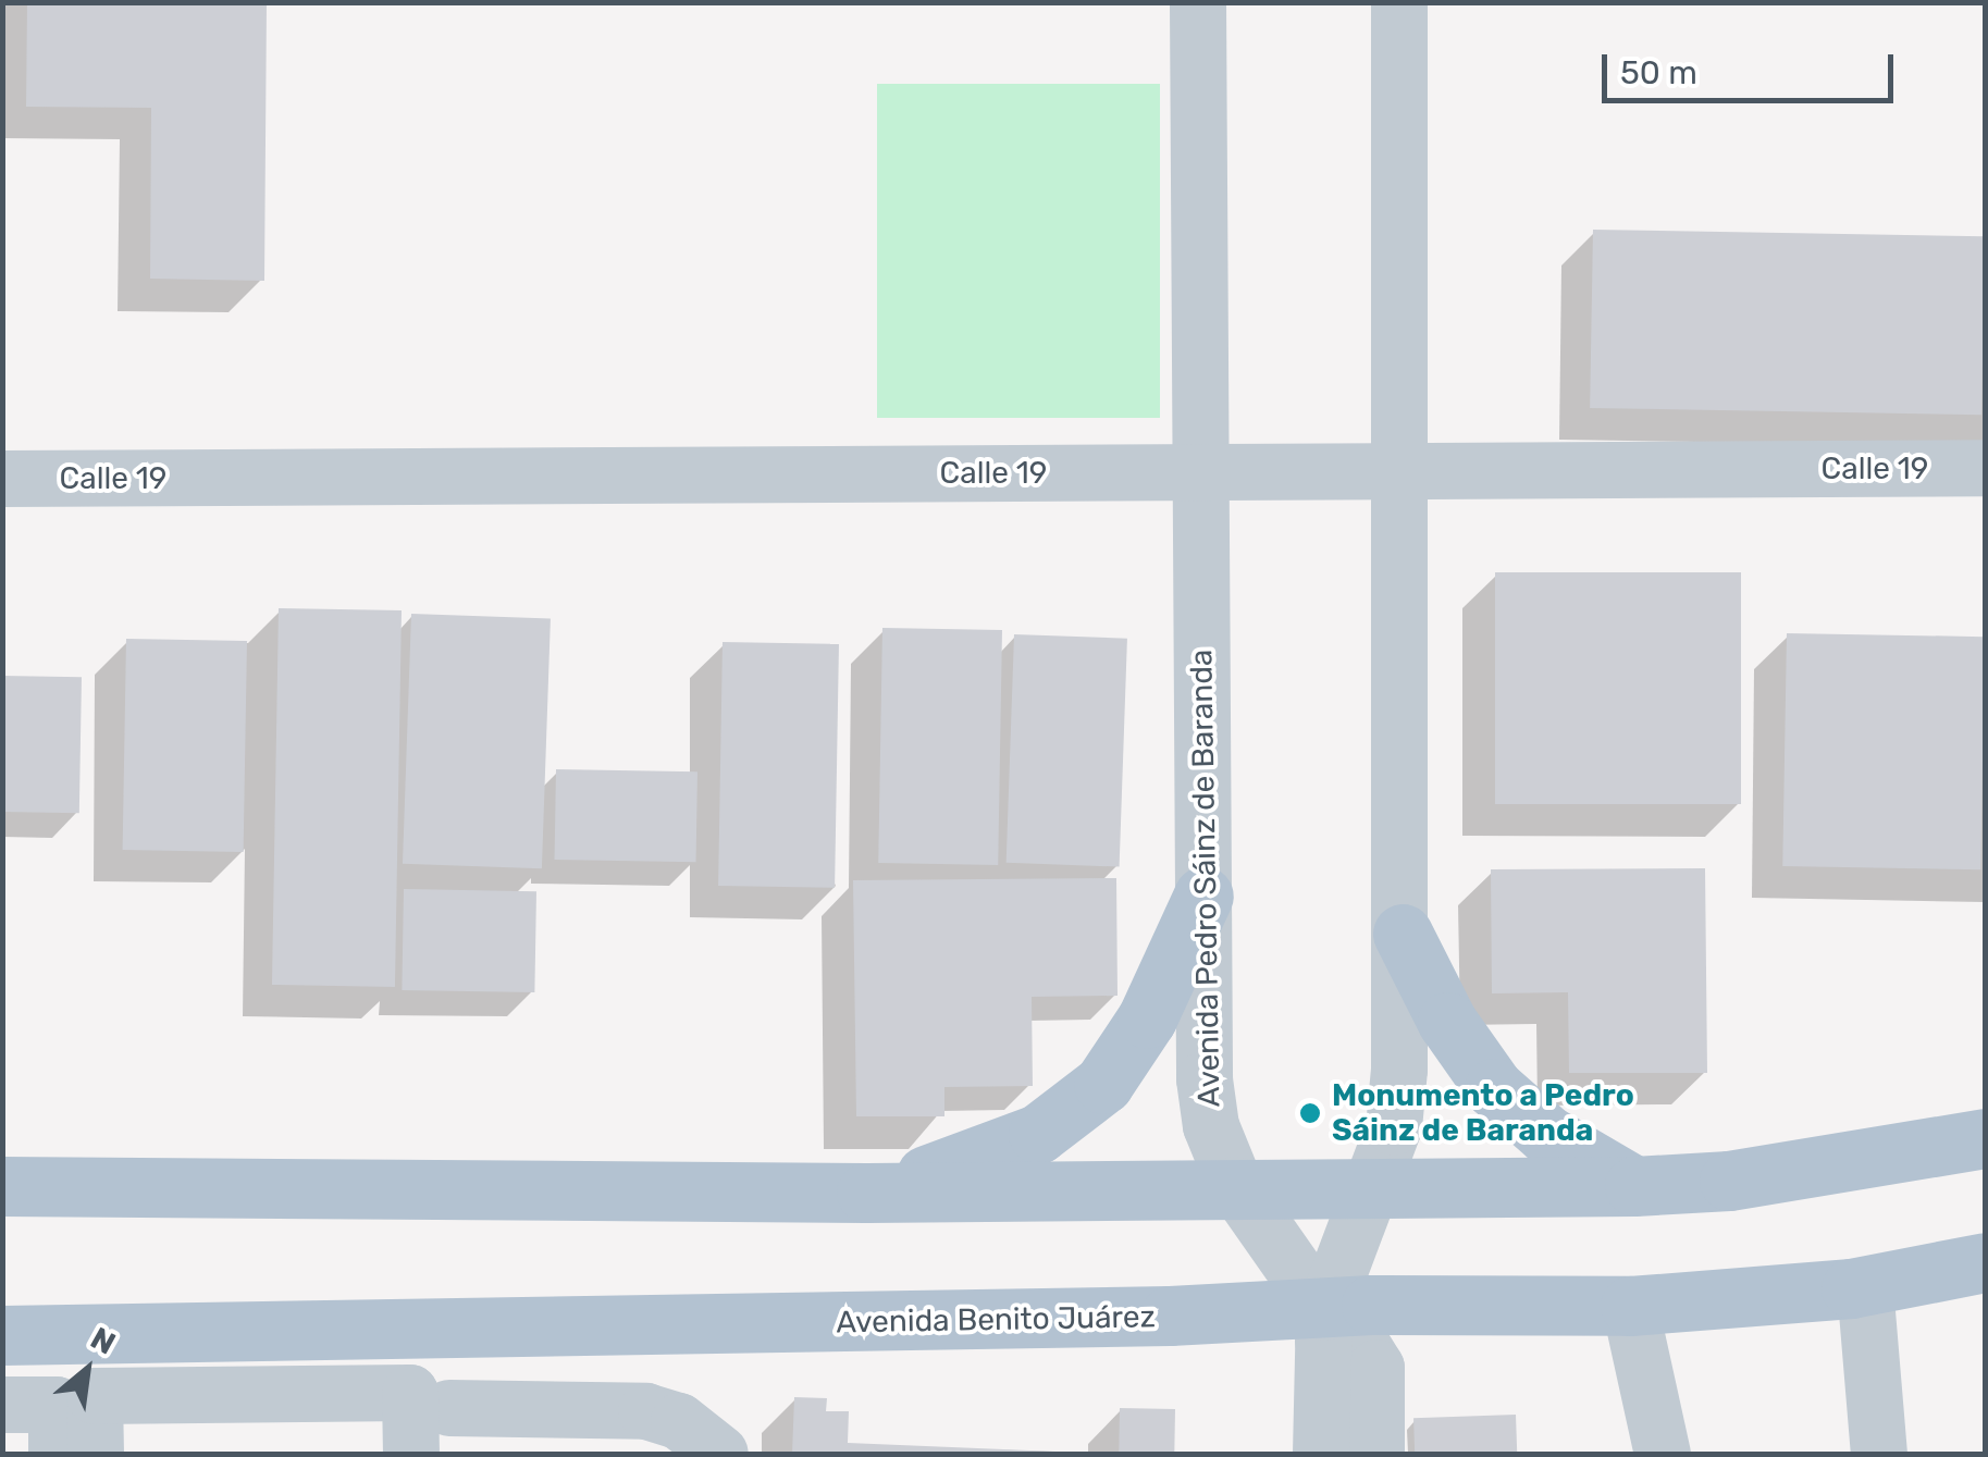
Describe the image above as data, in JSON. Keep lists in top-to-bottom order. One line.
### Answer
{"streets":{"main road":["Avenida Benito Juárez"],"street":["Calle 19","Avenida Pedro Sáinz de Baranda"]},"crossings":[["Calle 19","Avenida Pedro Sáinz de Baranda"],["Avenida Pedro Sáinz de Baranda","Avenida Benito Juárez"]],"places":["Monumento a Pedro Sáinz de Baranda"],"scale_bar":"50 m","north":"top right"}
